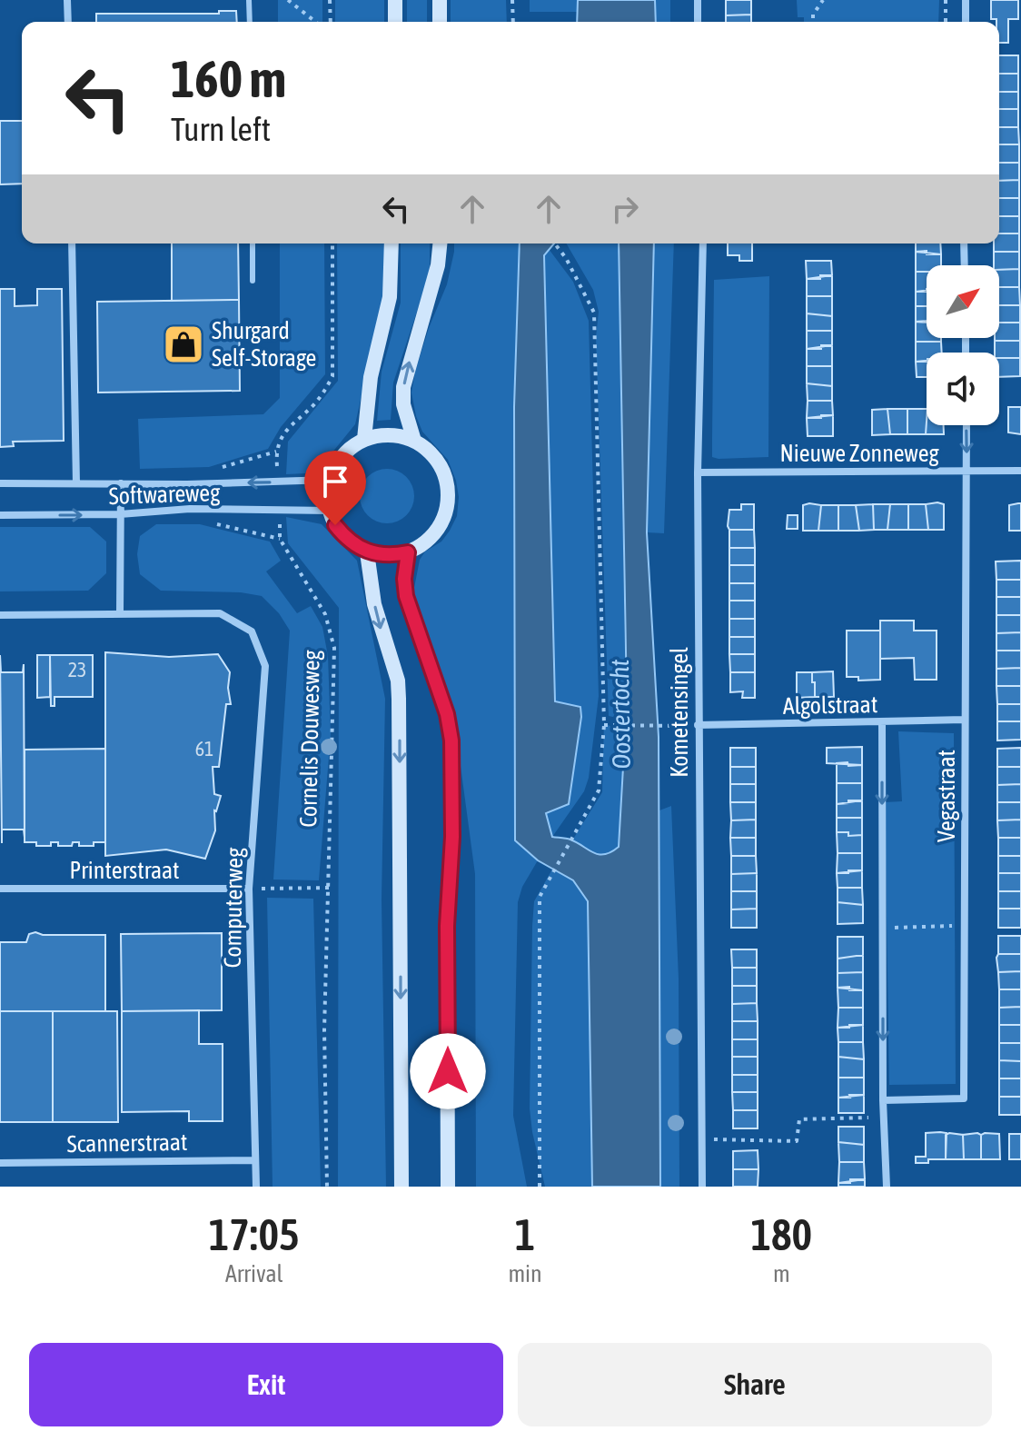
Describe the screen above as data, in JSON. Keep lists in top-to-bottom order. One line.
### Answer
{"streets":{"street":["Nieuwe Zonneweg","Softwareweg","Algolstraat","Kometensingel","Vegastraat","Printerstraat","Computerweg","Scannerstraat"],"path":["Cornelis Douwesweg"]},"crossings":[["Nieuwe Zonneweg","Kometensingel"],["Nieuwe Zonneweg","Vegastraat"],["Softwareweg","Cornelis Douwesweg"],["Algolstraat","Kometensingel"],["Algolstraat","Vegastraat"],["Printerstraat","Computerweg"],["Computerweg","Scannerstraat"]],"water":["Oostertocht"],"places":{"shop":["Shurgard Self-Storage"]},"house_numbers":["23","61"],"north":"top right","page":{"turn":["160 m","Turn left"],"eta":["17:05","Arrival","1","min","180","m"],"buttons":["Exit","Share"]}}
